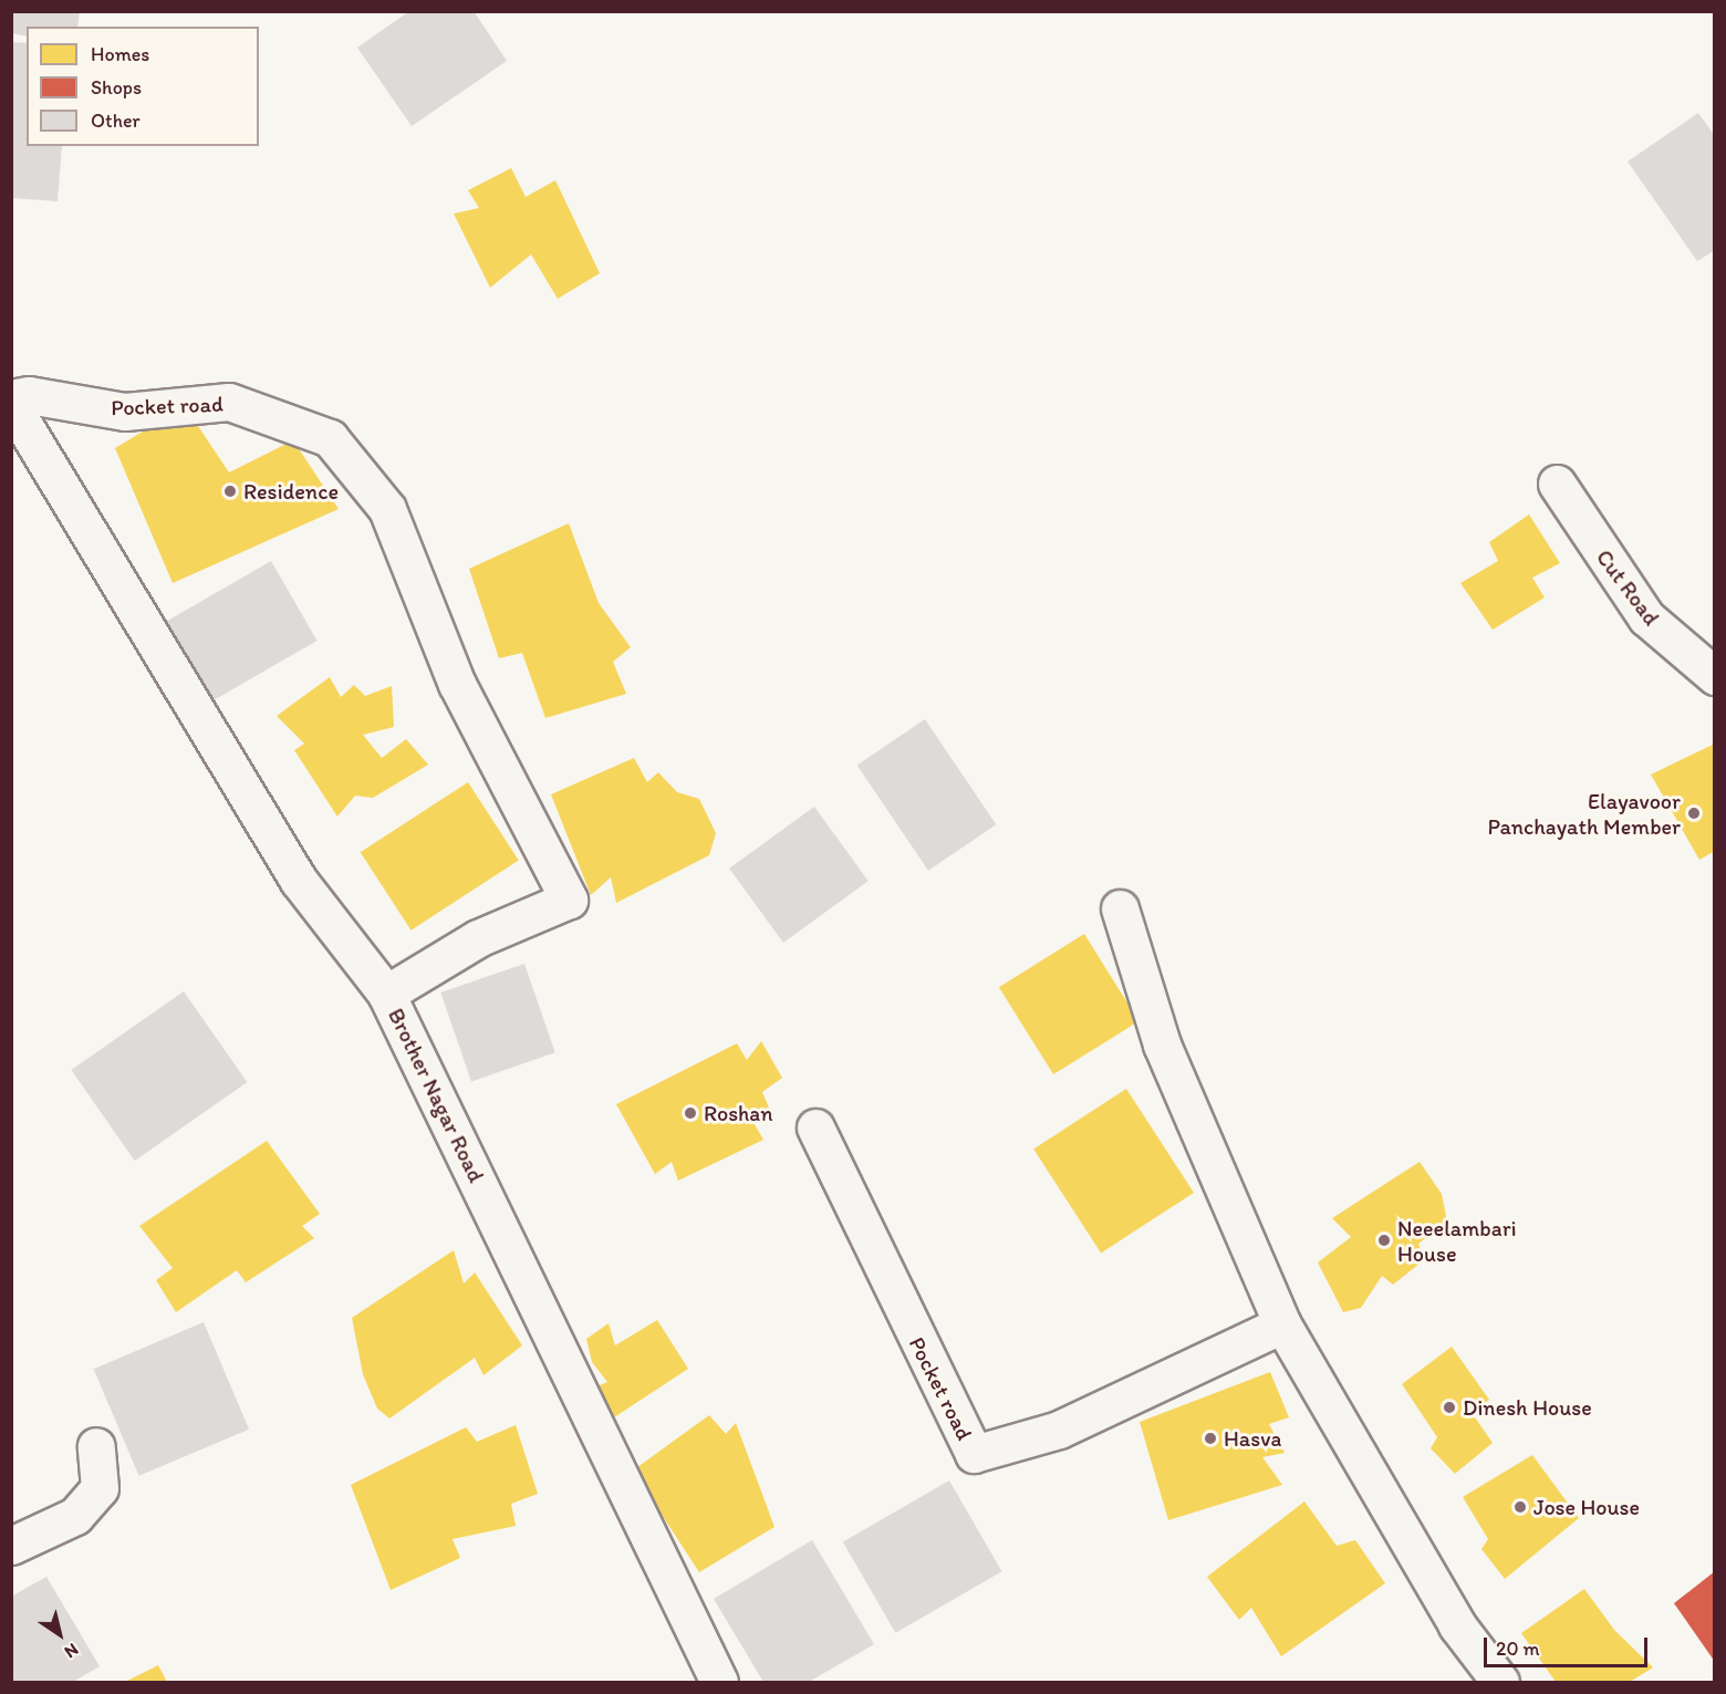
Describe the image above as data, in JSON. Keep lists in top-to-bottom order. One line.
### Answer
{"streets":{"street":["Pocket road","Cut Road","Brother Nagar Road"]},"crossings":[["Pocket road","Brother Nagar Road"]],"places":["Residence","Elayavoor Panchayath Member","Roshan","Neeelambari House","Dinesh House","Hasva","Jose House"],"legend":["Homes","Shops","Other"],"scale_bar":"20 m","north":"bottom right"}
